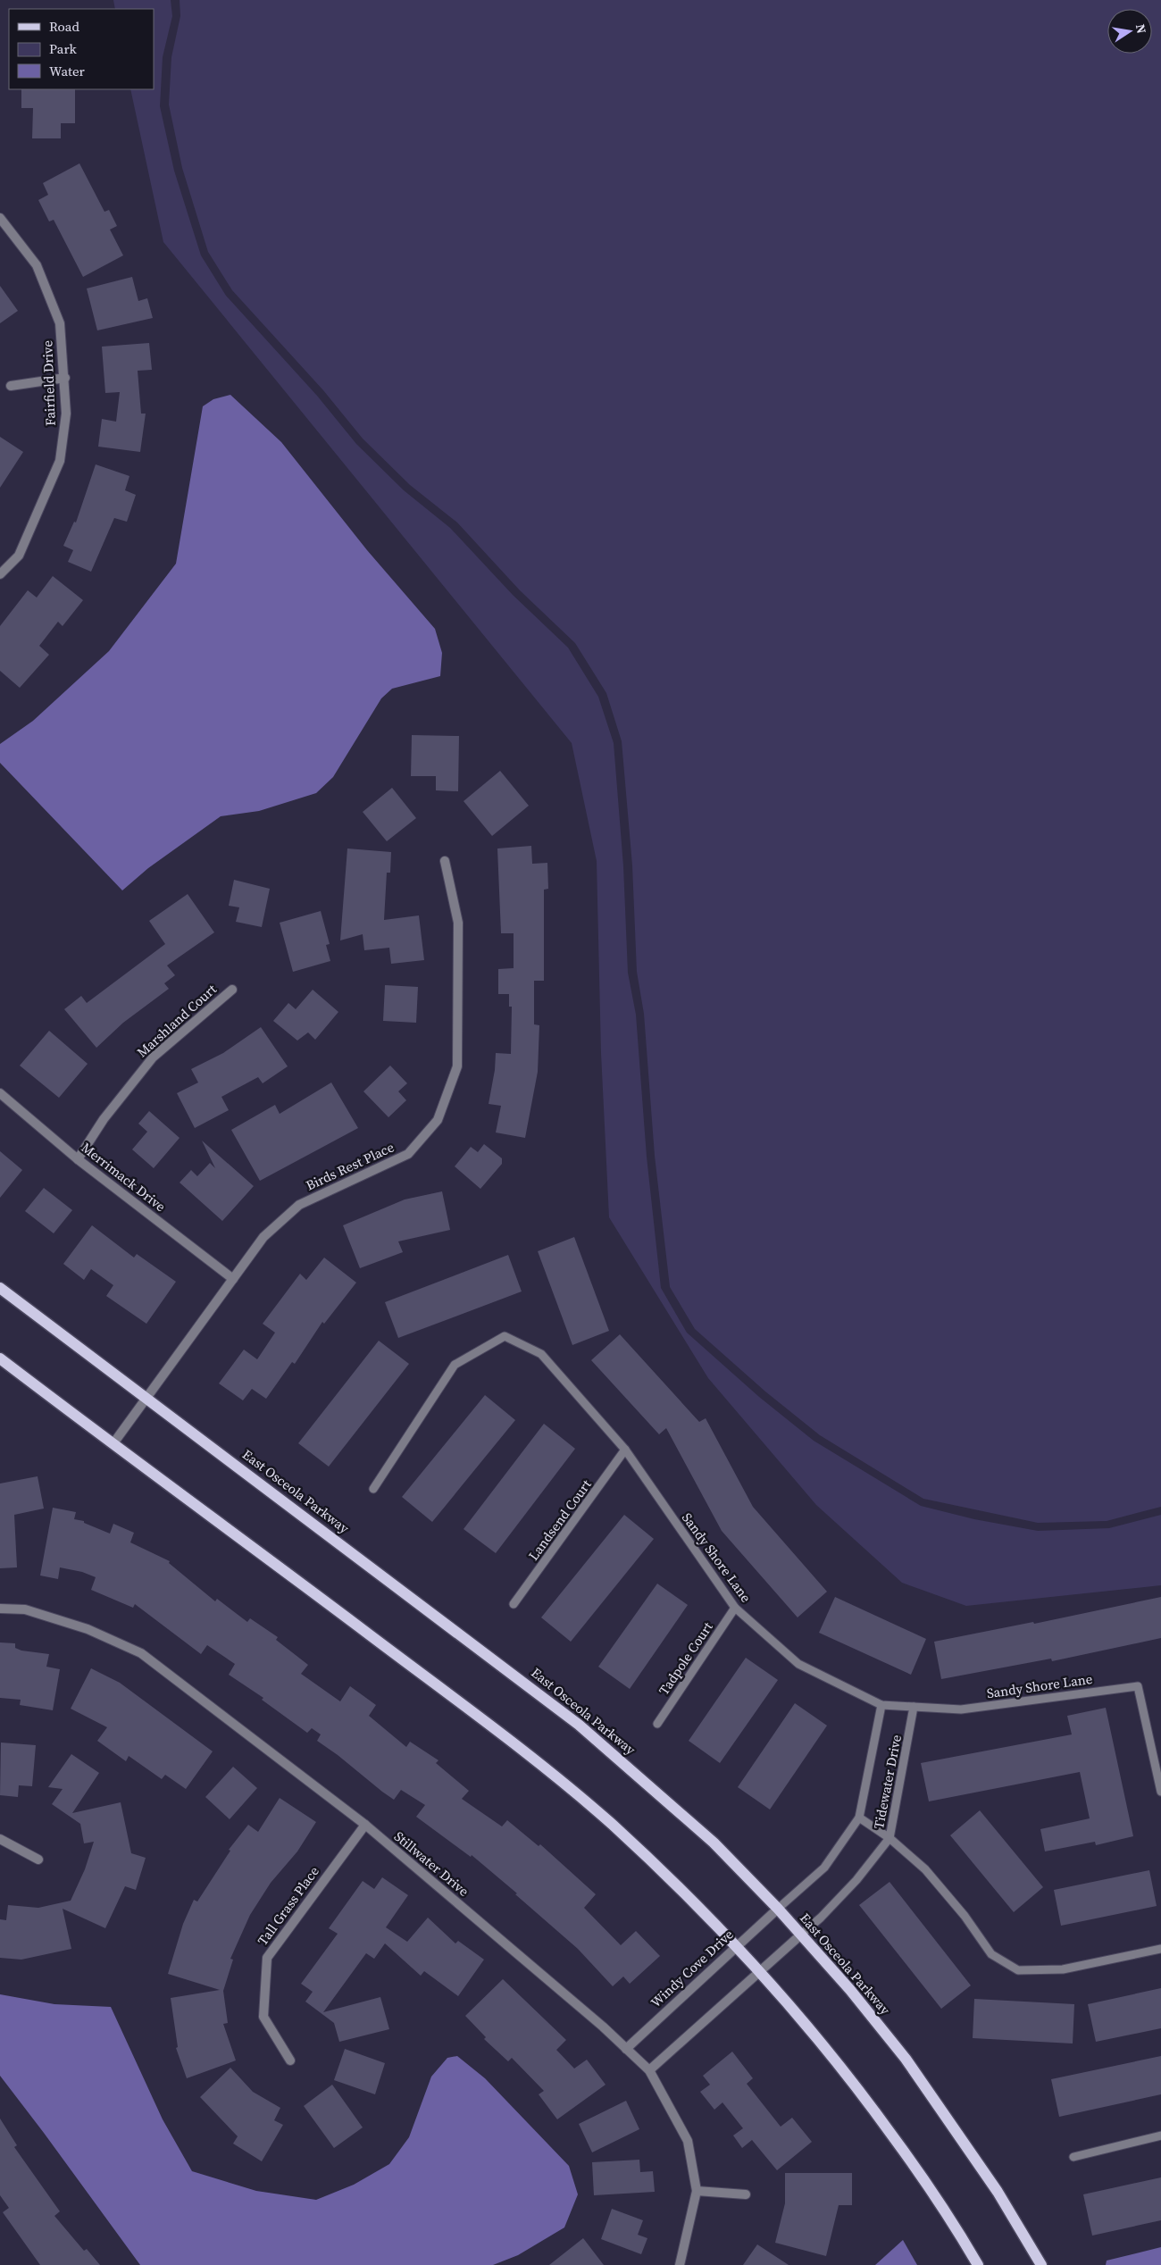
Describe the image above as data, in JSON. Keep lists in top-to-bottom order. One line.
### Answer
{"streets":{"main road":["East Osceola Parkway"],"street":["Fairfield Drive","Marshland Court","Birds Rest Place","Merrimack Drive","Stillwater Drive","Tall Grass Place","Windy Cove Drive"],"lane":["Landsend Court","Sandy Shore Lane","Tadpole Court","Tidewater Drive"]},"crossings":[["Marshland Court","Merrimack Drive"],["Birds Rest Place","Merrimack Drive"],["Birds Rest Place","East Osceola Parkway"],["East Osceola Parkway","Tidewater Drive"],["East Osceola Parkway","Windy Cove Drive"],["Landsend Court","Sandy Shore Lane"],["Sandy Shore Lane","Tadpole Court"],["Sandy Shore Lane","Tidewater Drive"],["Tidewater Drive","Windy Cove Drive"],["Stillwater Drive","Tall Grass Place"],["Stillwater Drive","Windy Cove Drive"]],"legend":["Road","Park","Water"],"north":"right"}
